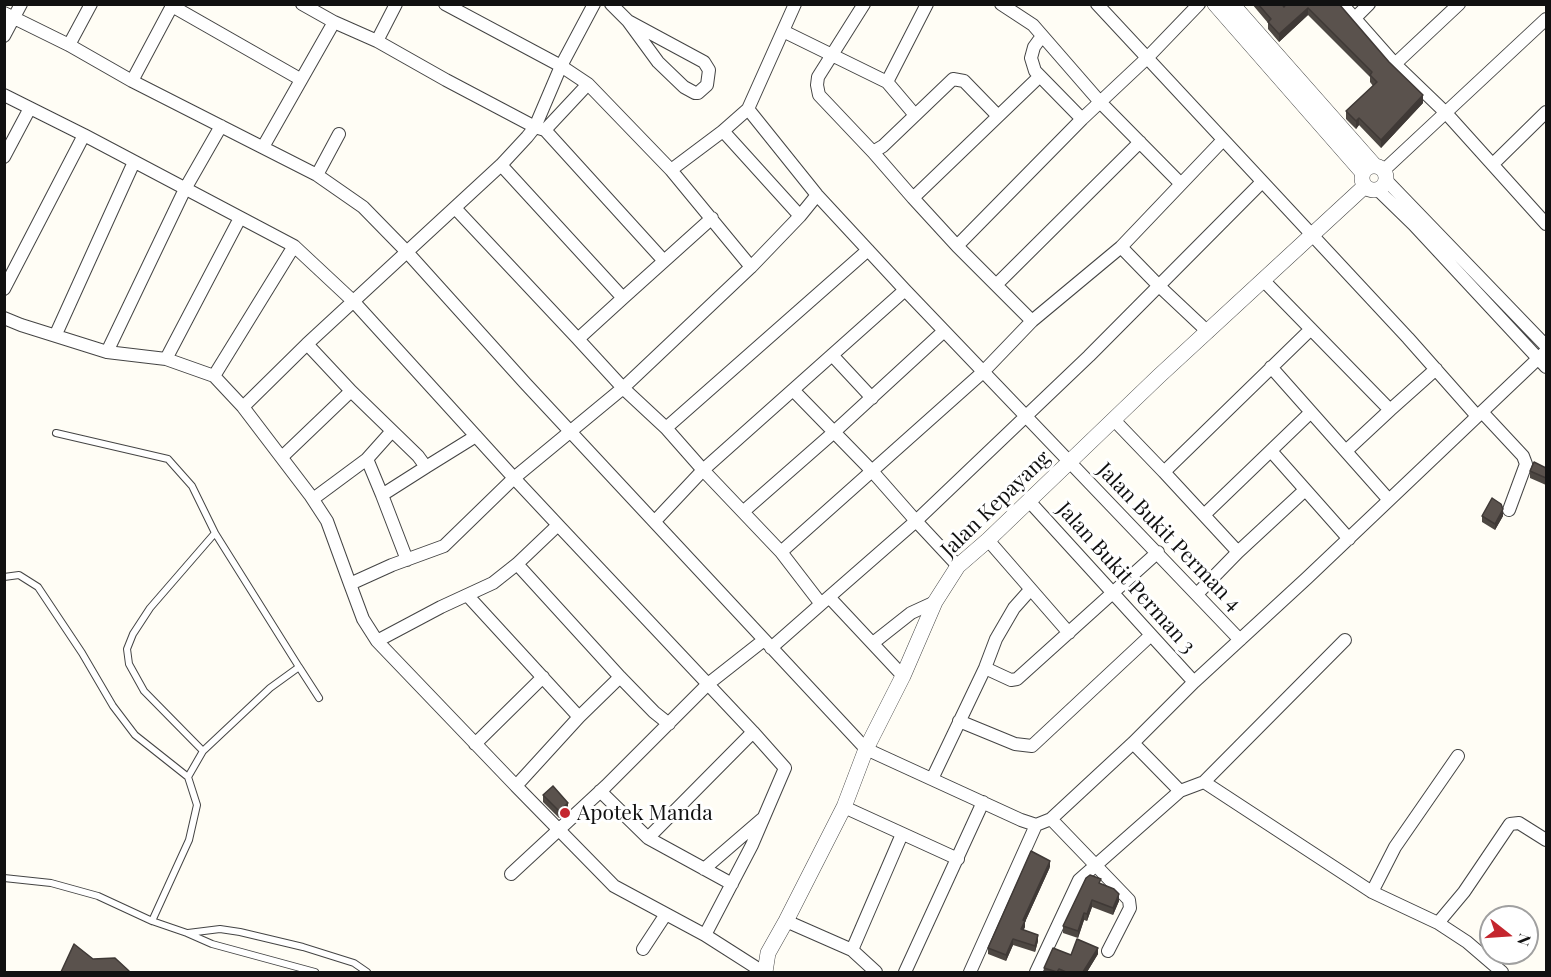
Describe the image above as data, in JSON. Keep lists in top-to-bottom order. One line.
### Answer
{"streets":{"street":["Jalan Kepayang","Jalan Bukit Perman 4","Jalan Bukit Perman 3"]},"crossings":[["Jalan Kepayang","Jalan Bukit Perman 4"],["Jalan Kepayang","Jalan Bukit Perman 3"]],"places":["Apotek Manda"],"north":"right"}
